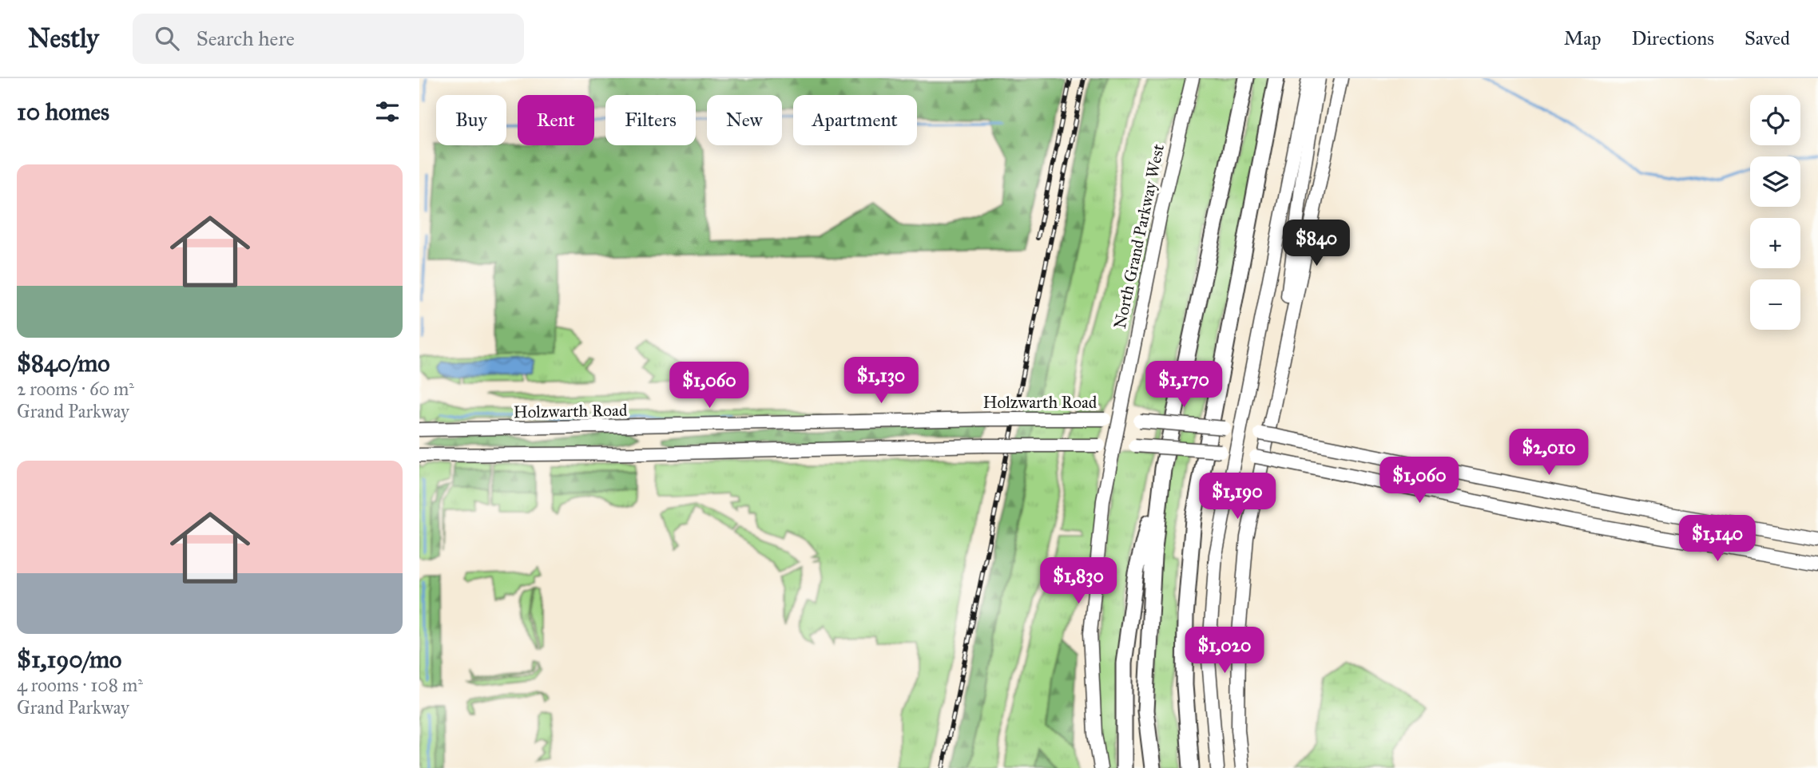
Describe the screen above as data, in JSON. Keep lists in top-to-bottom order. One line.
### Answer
{"streets":{"main road":["North Grand Parkway West","Holzwarth Road"]},"crossings":[["North Grand Parkway West","Holzwarth Road"]],"page":{"header":"Nestly","search":"Search here","nav":["Map","Directions","Saved"],"heading":"10 homes","map_buttons":["+","−"],"chip":["Buy","Rent","Filters","New","Apartment"],"list":[{"name":"$840/mo","note":"2 rooms · 60 m² · Grand Parkway"},{"name":"$1,190/mo","note":"4 rooms · 108 m² · Grand Parkway"}],"price":["$840","$1,130","$1,170","$1,060","$2,010","$1,060","$1,190","$1,140","$1,830","$1,020"]}}
